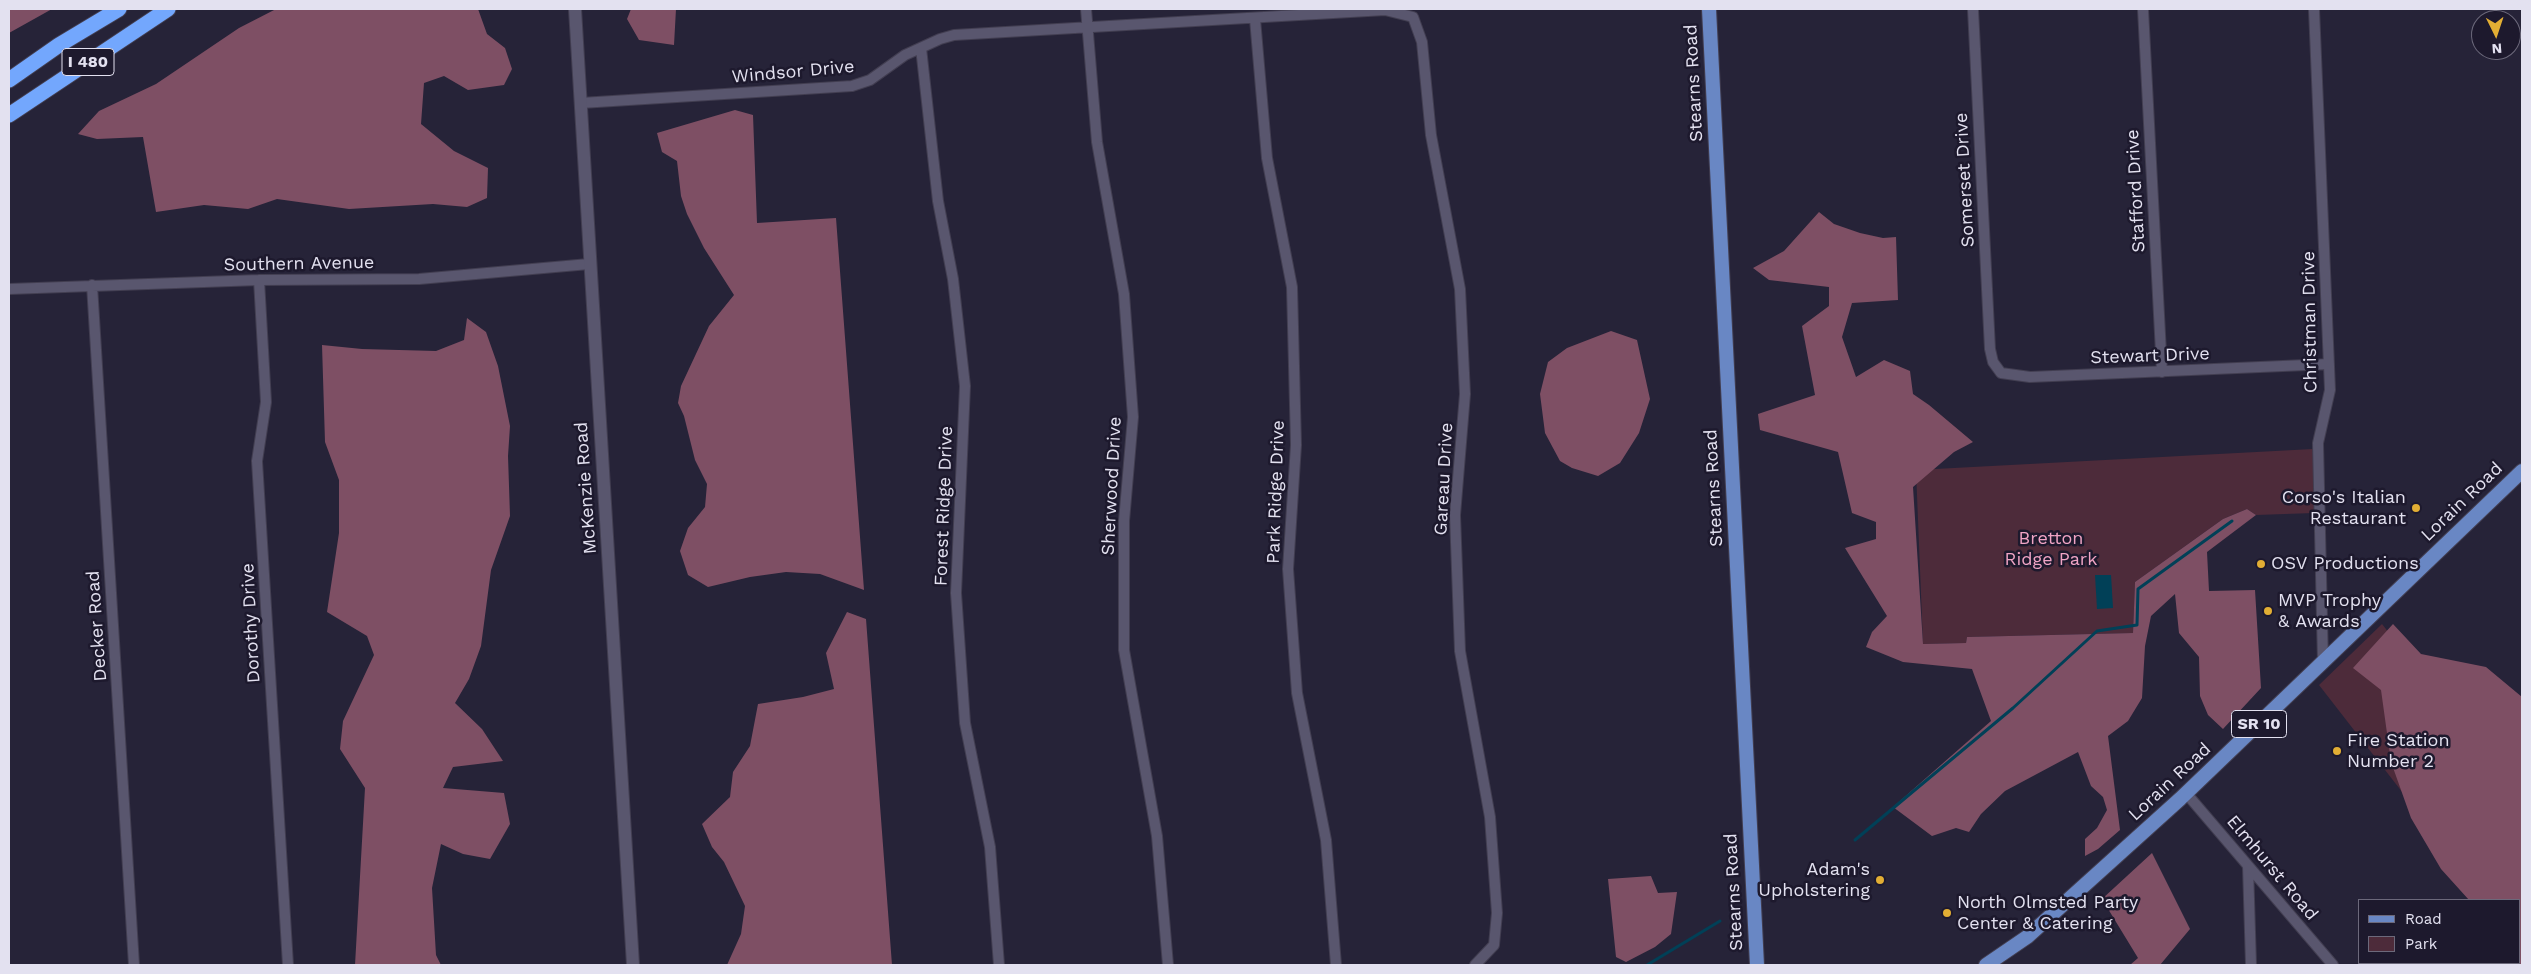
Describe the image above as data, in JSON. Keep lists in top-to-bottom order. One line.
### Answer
{"streets":{"highway":["I 480"],"main road":["Stearns Road","Lorain Road","SR 10"],"street":["Windsor Drive","Somerset Drive","Stafford Drive","Southern Avenue","Christman Drive","Stewart Drive","Gareau Drive","Sherwood Drive","McKenzie Road","Park Ridge Drive","Forest Ridge Drive","Dorothy Drive","Decker Road","Elmhurst Road"]},"crossings":[["Windsor Drive","Gareau Drive"],["Windsor Drive","Sherwood Drive"],["Windsor Drive","McKenzie Road"],["Windsor Drive","Park Ridge Drive"],["Windsor Drive","Forest Ridge Drive"],["Somerset Drive","Stewart Drive"],["Stafford Drive","Stewart Drive"],["Southern Avenue","McKenzie Road"],["Southern Avenue","Dorothy Drive"],["Southern Avenue","Decker Road"],["Christman Drive","Stewart Drive"],["Christman Drive","Lorain Road"],["Lorain Road","Elmhurst Road"]],"parks":["Bretton Ridge Park"],"places":["Corso's Italian Restaurant","OSV Productions","MVP Trophy & Awards","Fire Station Number 2","Adam's Upholstering","North Olmsted Party Center & Catering"],"legend":["Road","Park"],"north":"bottom"}
